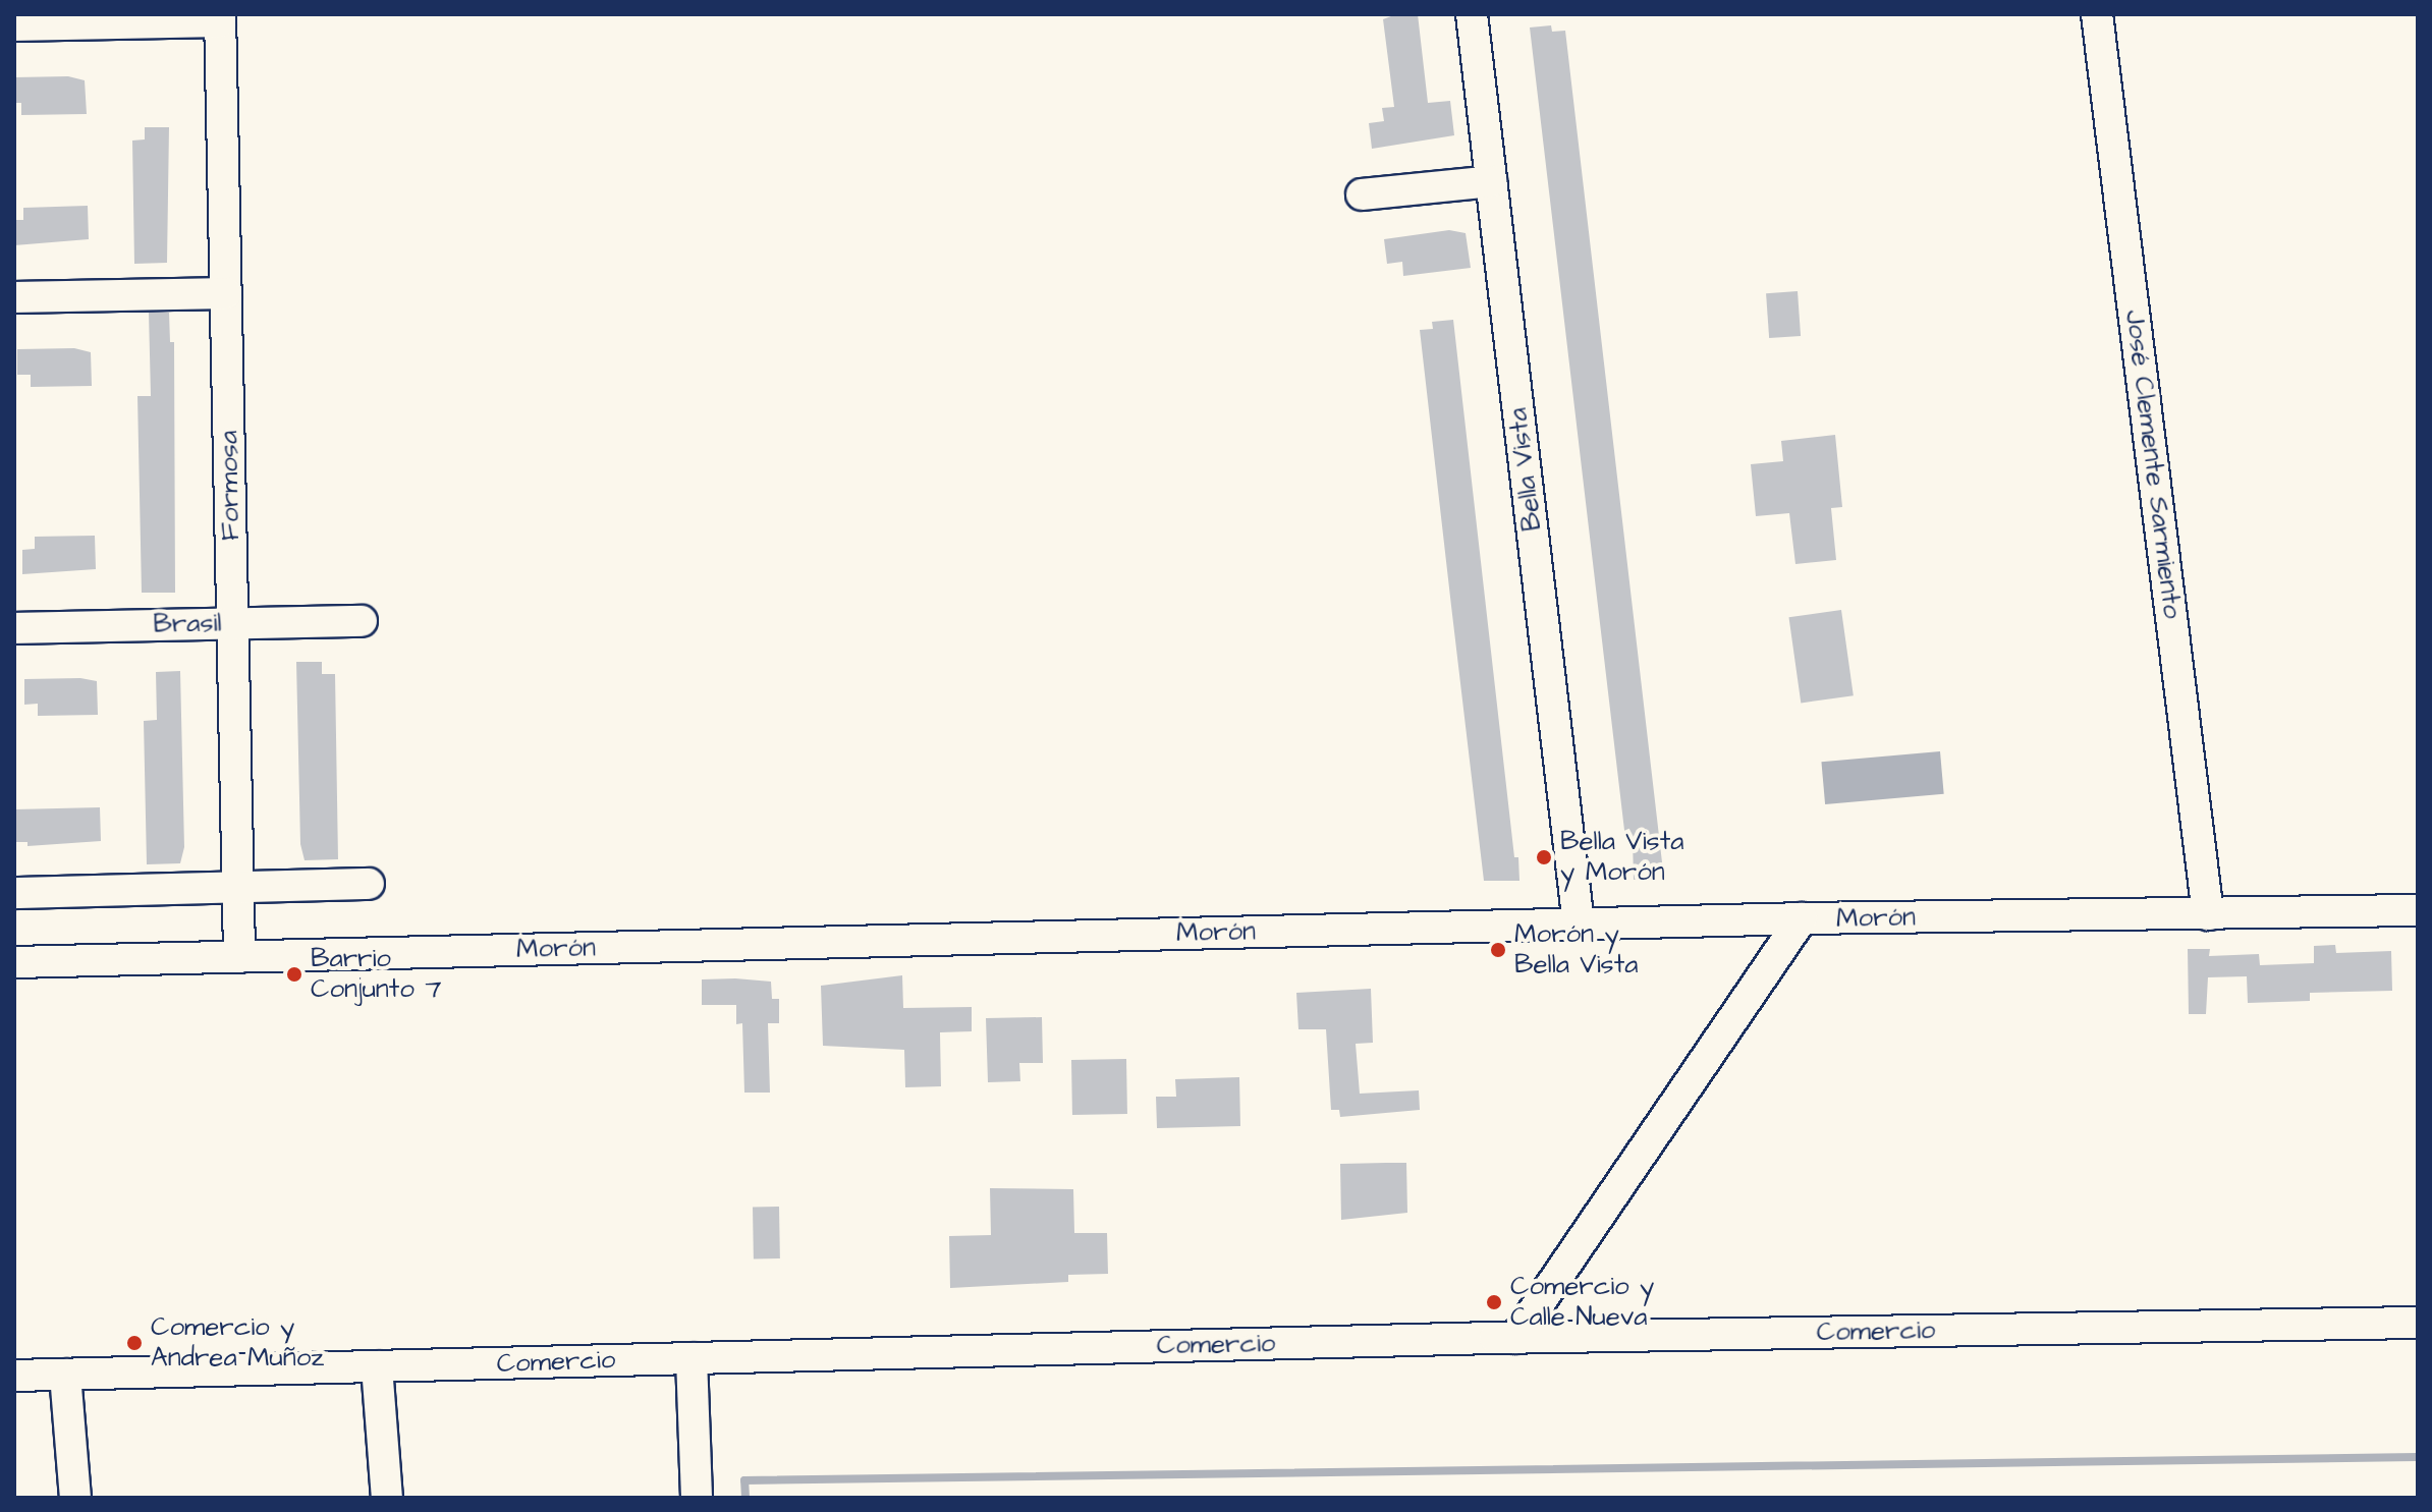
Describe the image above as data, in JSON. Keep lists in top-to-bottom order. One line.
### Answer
{"streets":{"street":["José Clemente Sarmiento","Bella Vista","Formosa","Brasil","Morón","Comercio"]},"crossings":[["José Clemente Sarmiento","Morón"],["Bella Vista","Morón"],["Formosa","Brasil"],["Formosa","Morón"]],"places":["Bella Vista y Morón","Morón y Bella Vista","Barrio Conjunto 7","Comercio y Calle Nueva","Comercio y Andrea Muñoz"]}
